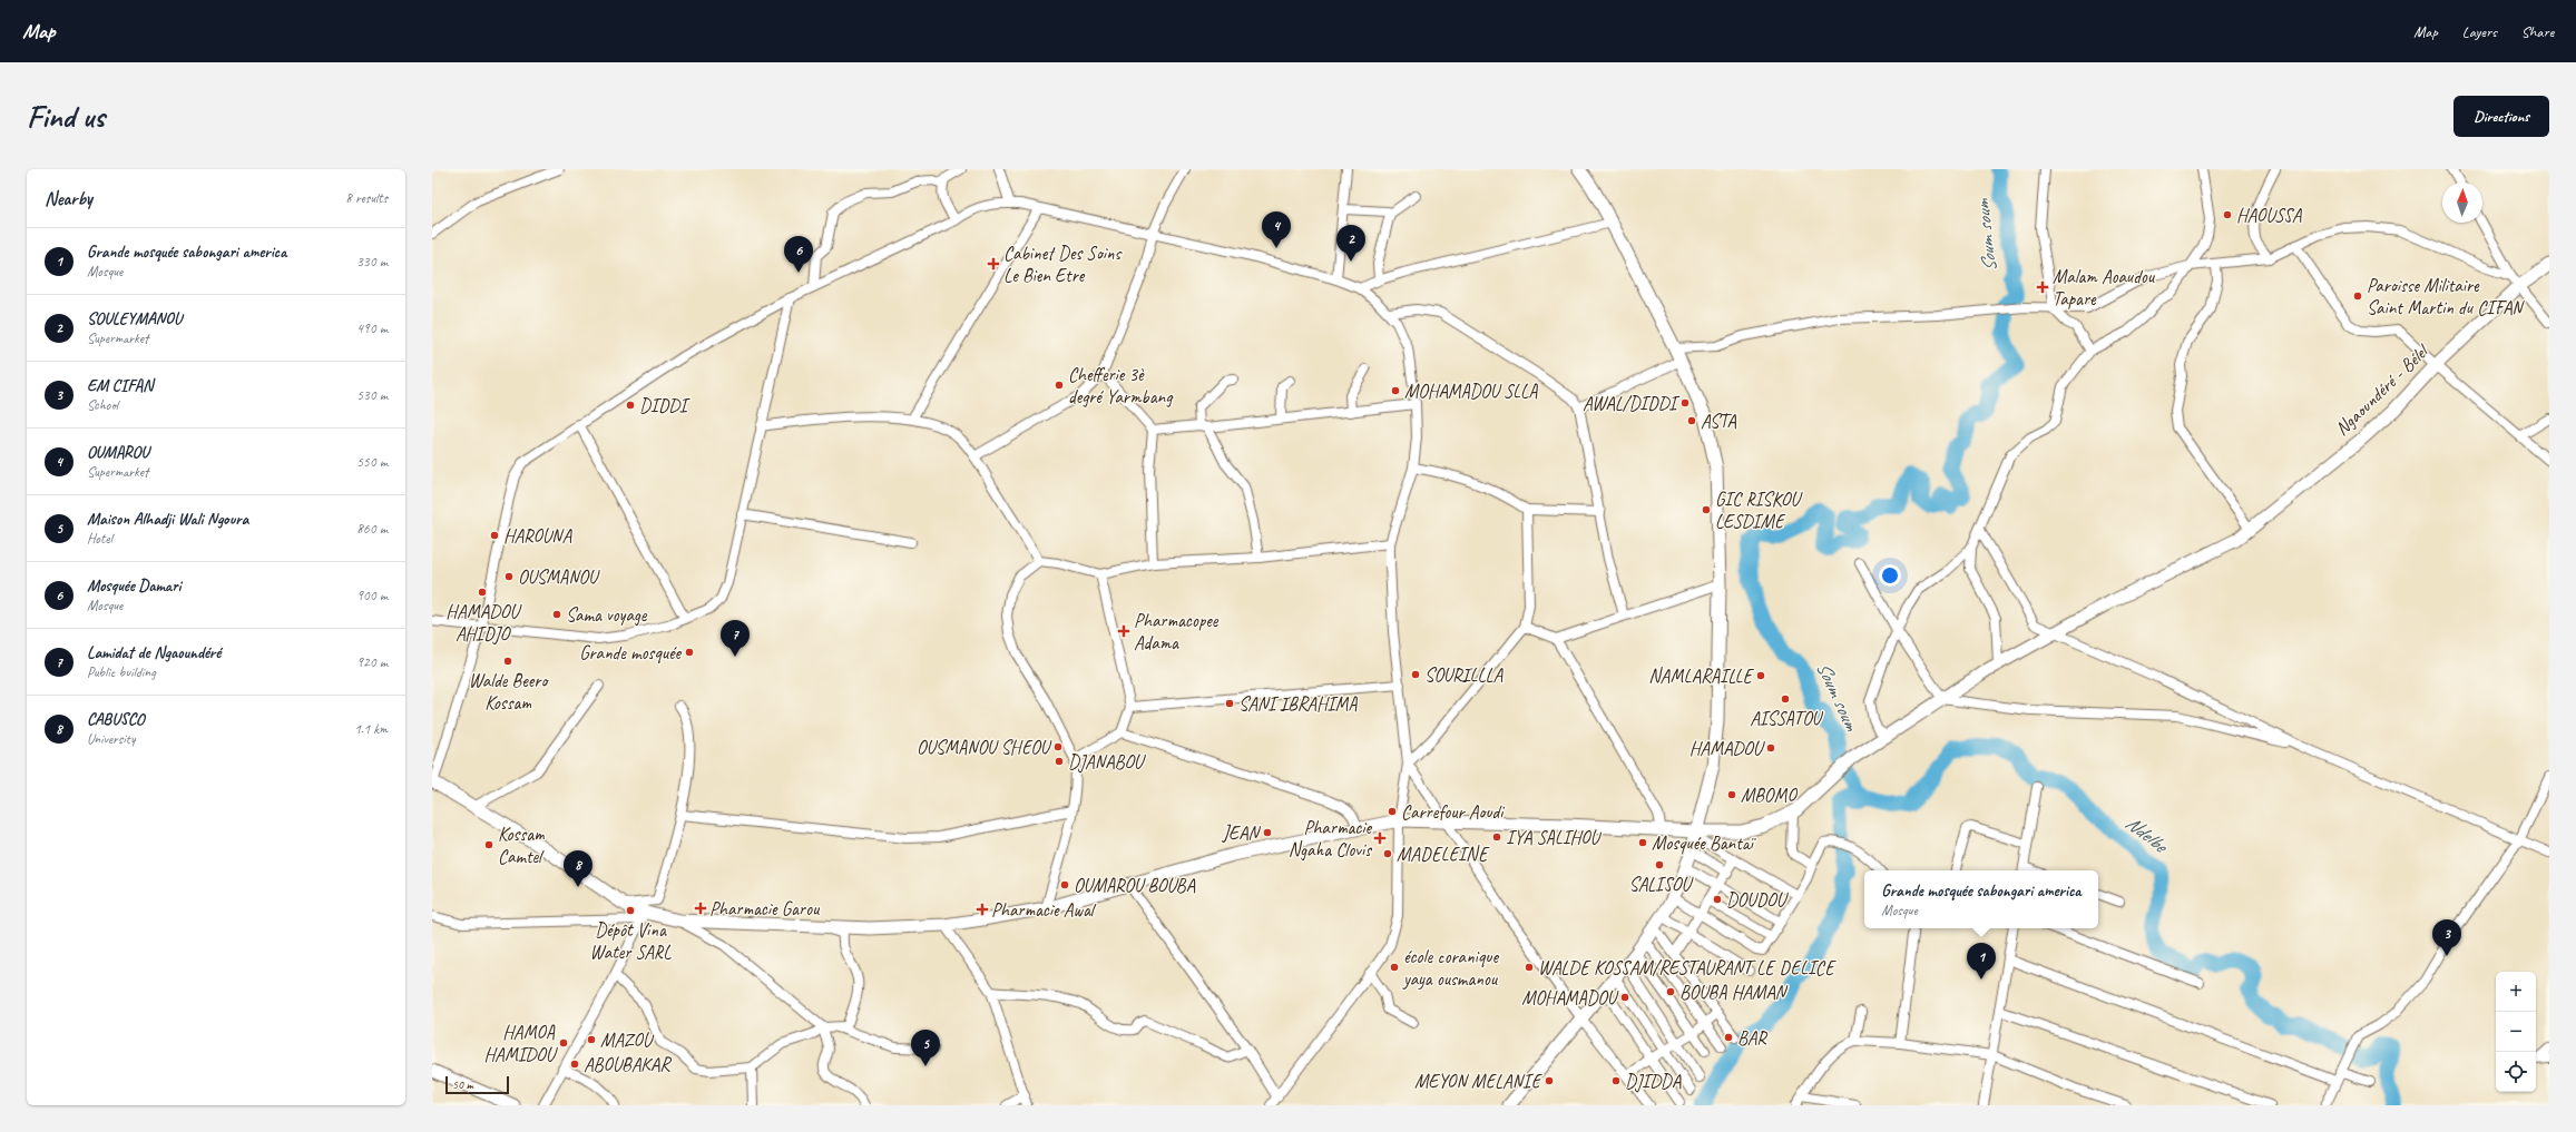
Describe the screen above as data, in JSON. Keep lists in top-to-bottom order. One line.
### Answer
{"streets":{"main road":["Ngaoundéré - Bélel"]},"water":["Soum soum","Ndelbe"],"places":{"other":["HAOUSSA","Paroisse Militaire Saint Martin du CIFAN","Chefferie 3è degré Yarmbang","MOHAMADOU SLLA","AWAL/DIDDI","DIDDI","ASTA","GIC RISKOU LESDIME","HAROUNA","OUSMANOU","HAMADOU AHIDJO","Sama voyage","Grande mosquée","Walde Beero Kossam","SOURILLLA","NAMLARAILLE","AISSATOU","SANI IBRAHIMA","OUSMANOU SHEOU","HAMADOU","DJANABOU","MBOMO","Carrefour Aoudi","JEAN","IYA SALIHOU","Mosquée Bantaï","Kossam Camtel","MADELEINE","SALISOU","OUMAROU BOUBA","DOUDOU","Dépôt Vina Water SARL","école coranique yaya ousmanou","WALDE KOSSAM/RESTAURANT LE DELICE","BOUBA HAMAN","MOHAMADOU","BAR","MAZOU","HAMOA HAMIDOU","ABOUBAKAR","MEYON MELANIE","DJIDDA"],"health":["Cabinet Des Soins Le Bien Etre","Malam Aoaudou Tapare","Pharmacopee Adama","Pharmacie Ngaha Clovis","Pharmacie Garou","Pharmacie Awal"]},"scale_bar":"50 m","north":"top","page":{"header":"Map","nav":["Map","Layers","Share"],"buttons":"Directions","title":"Find us","heading":["Nearby","8 results"],"pins":["4","2","6","7","8","3","1","5"],"list":[{"mark":"1","name":"Grande mosquée sabongari america","note":"Mosque","value":"330 m"},{"mark":"2","name":"SOULEYMANOU","note":"Supermarket","value":"490 m"},{"mark":"3","name":"EM CIFAN","note":"School","value":"530 m"},{"mark":"4","name":"OUMAROU","note":"Supermarket","value":"550 m"},{"mark":"5","name":"Maison Alhadji Wali Ngoura","note":"Hotel","value":"860 m"},{"mark":"6","name":"Mosquée Damari","note":"Mosque","value":"900 m"},{"mark":"7","name":"Lamidat de Ngaoundéré","note":"Public building","value":"920 m"},{"mark":"8","name":"CABUSCO","note":"University","value":"1.1 km"}],"popup":["Grande mosquée sabongari america","Mosque"],"map_buttons":["+","−"],"scale":"50 m"}}
